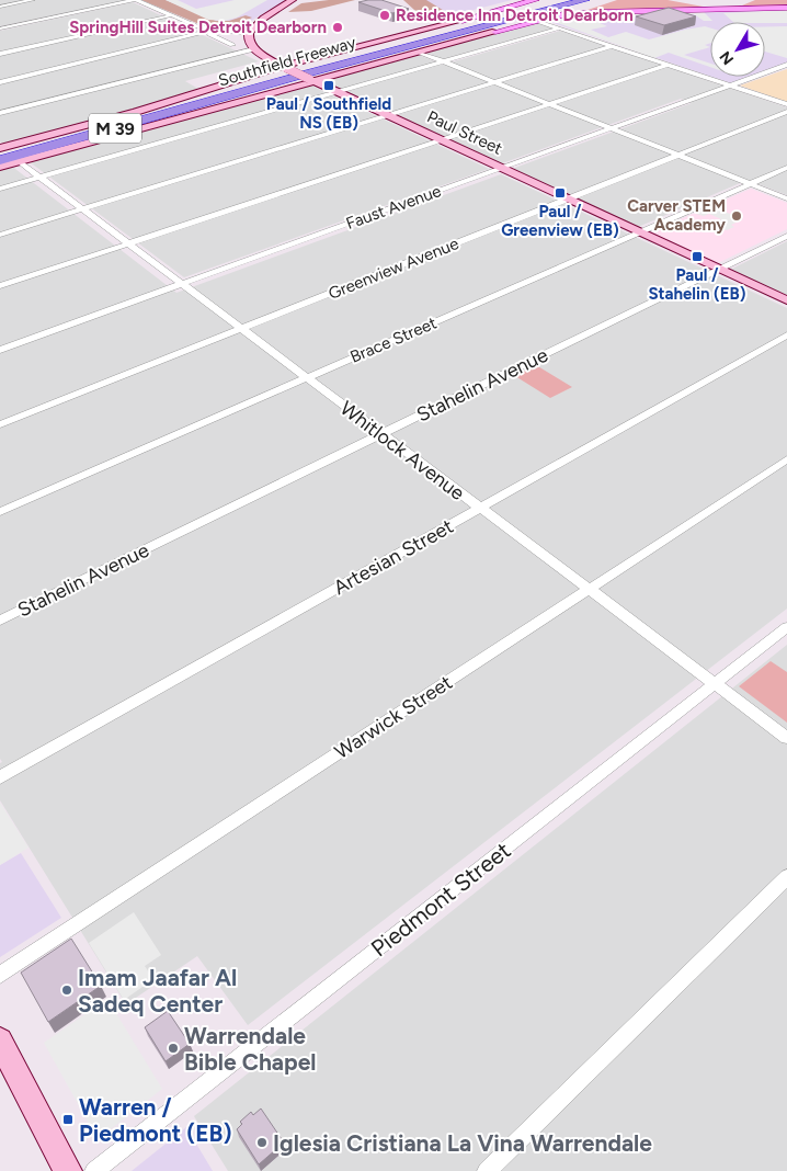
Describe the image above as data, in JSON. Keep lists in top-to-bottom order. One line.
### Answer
{"streets":{"highway":["Southfield Freeway","M 39"],"main road":["Paul Street"],"street":["Faust Avenue","Greenview Avenue","Brace Street","Stahelin Avenue","Whitlock Avenue","Artesian Street","Warwick Street","Piedmont Street"]},"crossings":[["Paul Street","Faust Avenue"],["Paul Street","Greenview Avenue"],["Paul Street","Brace Street"],["Paul Street","Stahelin Avenue"],["Faust Avenue","Whitlock Avenue"],["Greenview Avenue","Whitlock Avenue"],["Brace Street","Whitlock Avenue"],["Stahelin Avenue","Whitlock Avenue"],["Whitlock Avenue","Artesian Street"],["Whitlock Avenue","Warwick Street"],["Whitlock Avenue","Piedmont Street"]],"places":{"other":["Residence Inn Detroit Dearborn","SpringHill Suites Detroit Dearborn","Carver STEM Academy","Imam Jaafar Al Sadeq Center","Warrendale Bible Chapel","Iglesia Cristiana La Vina Warrendale"],"transit":["Paul / Southfield NS (EB)","Paul / Greenview (EB)","Paul / Stahelin (EB)","Warren / Piedmont (EB)"]},"north":"bottom left"}
